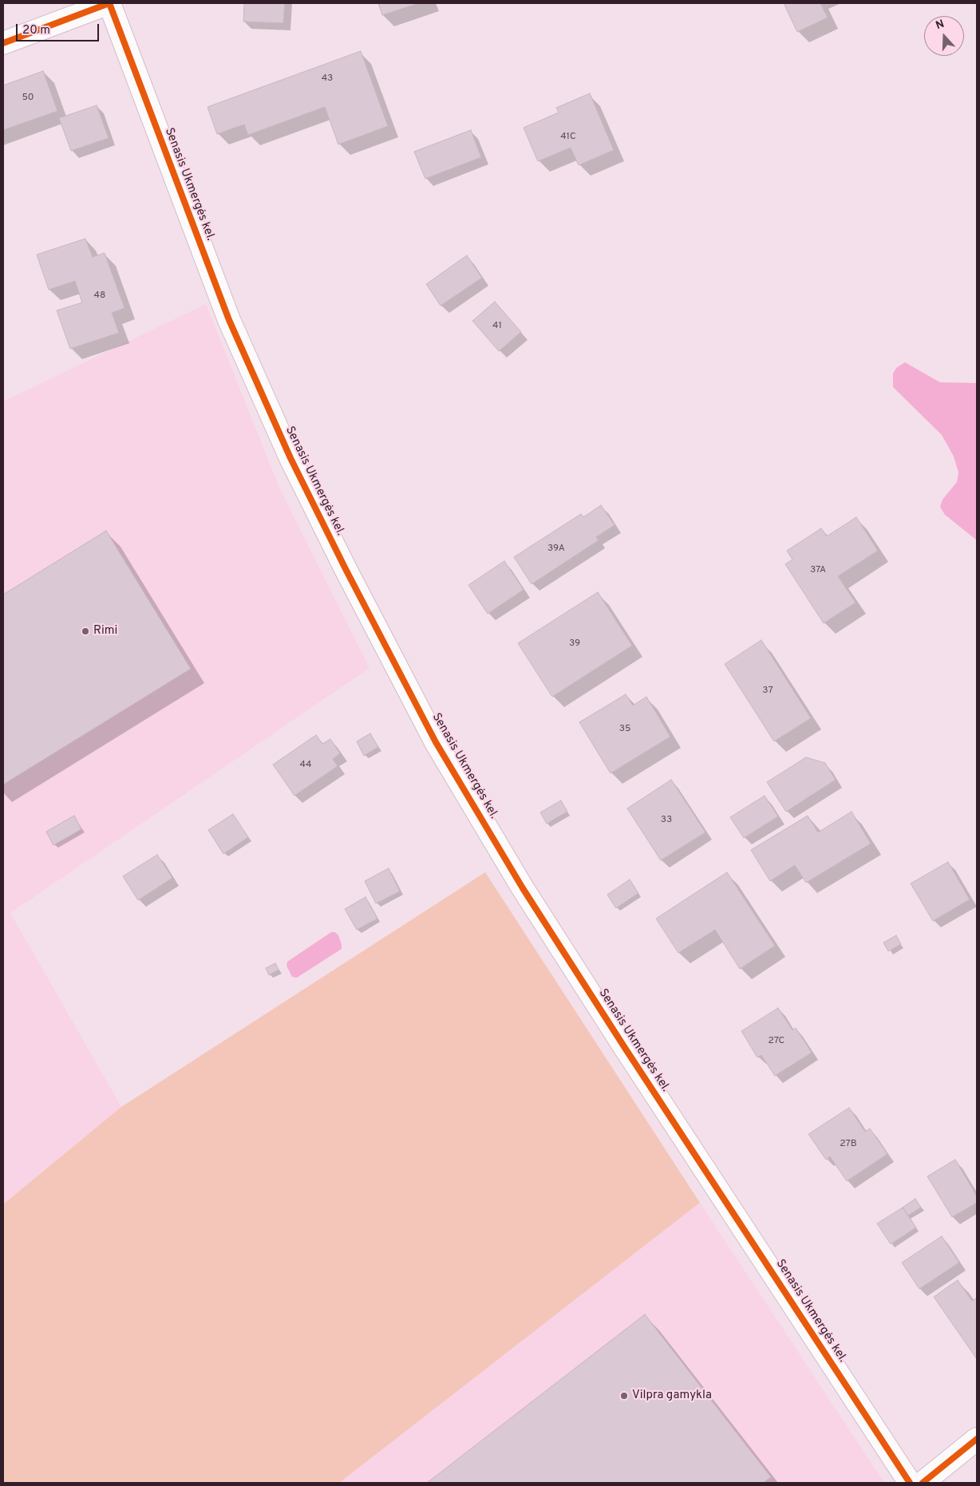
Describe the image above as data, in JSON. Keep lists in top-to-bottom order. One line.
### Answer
{"streets":{"main road":["Senasis Ukmergės kel."]},"places":["Rimi","Vilpra gamykla"],"house_numbers":["43","50","41C","48","41","39A","37A","39","37","35","44","33","27C","27B"],"scale_bar":"20 m","north":"top"}
